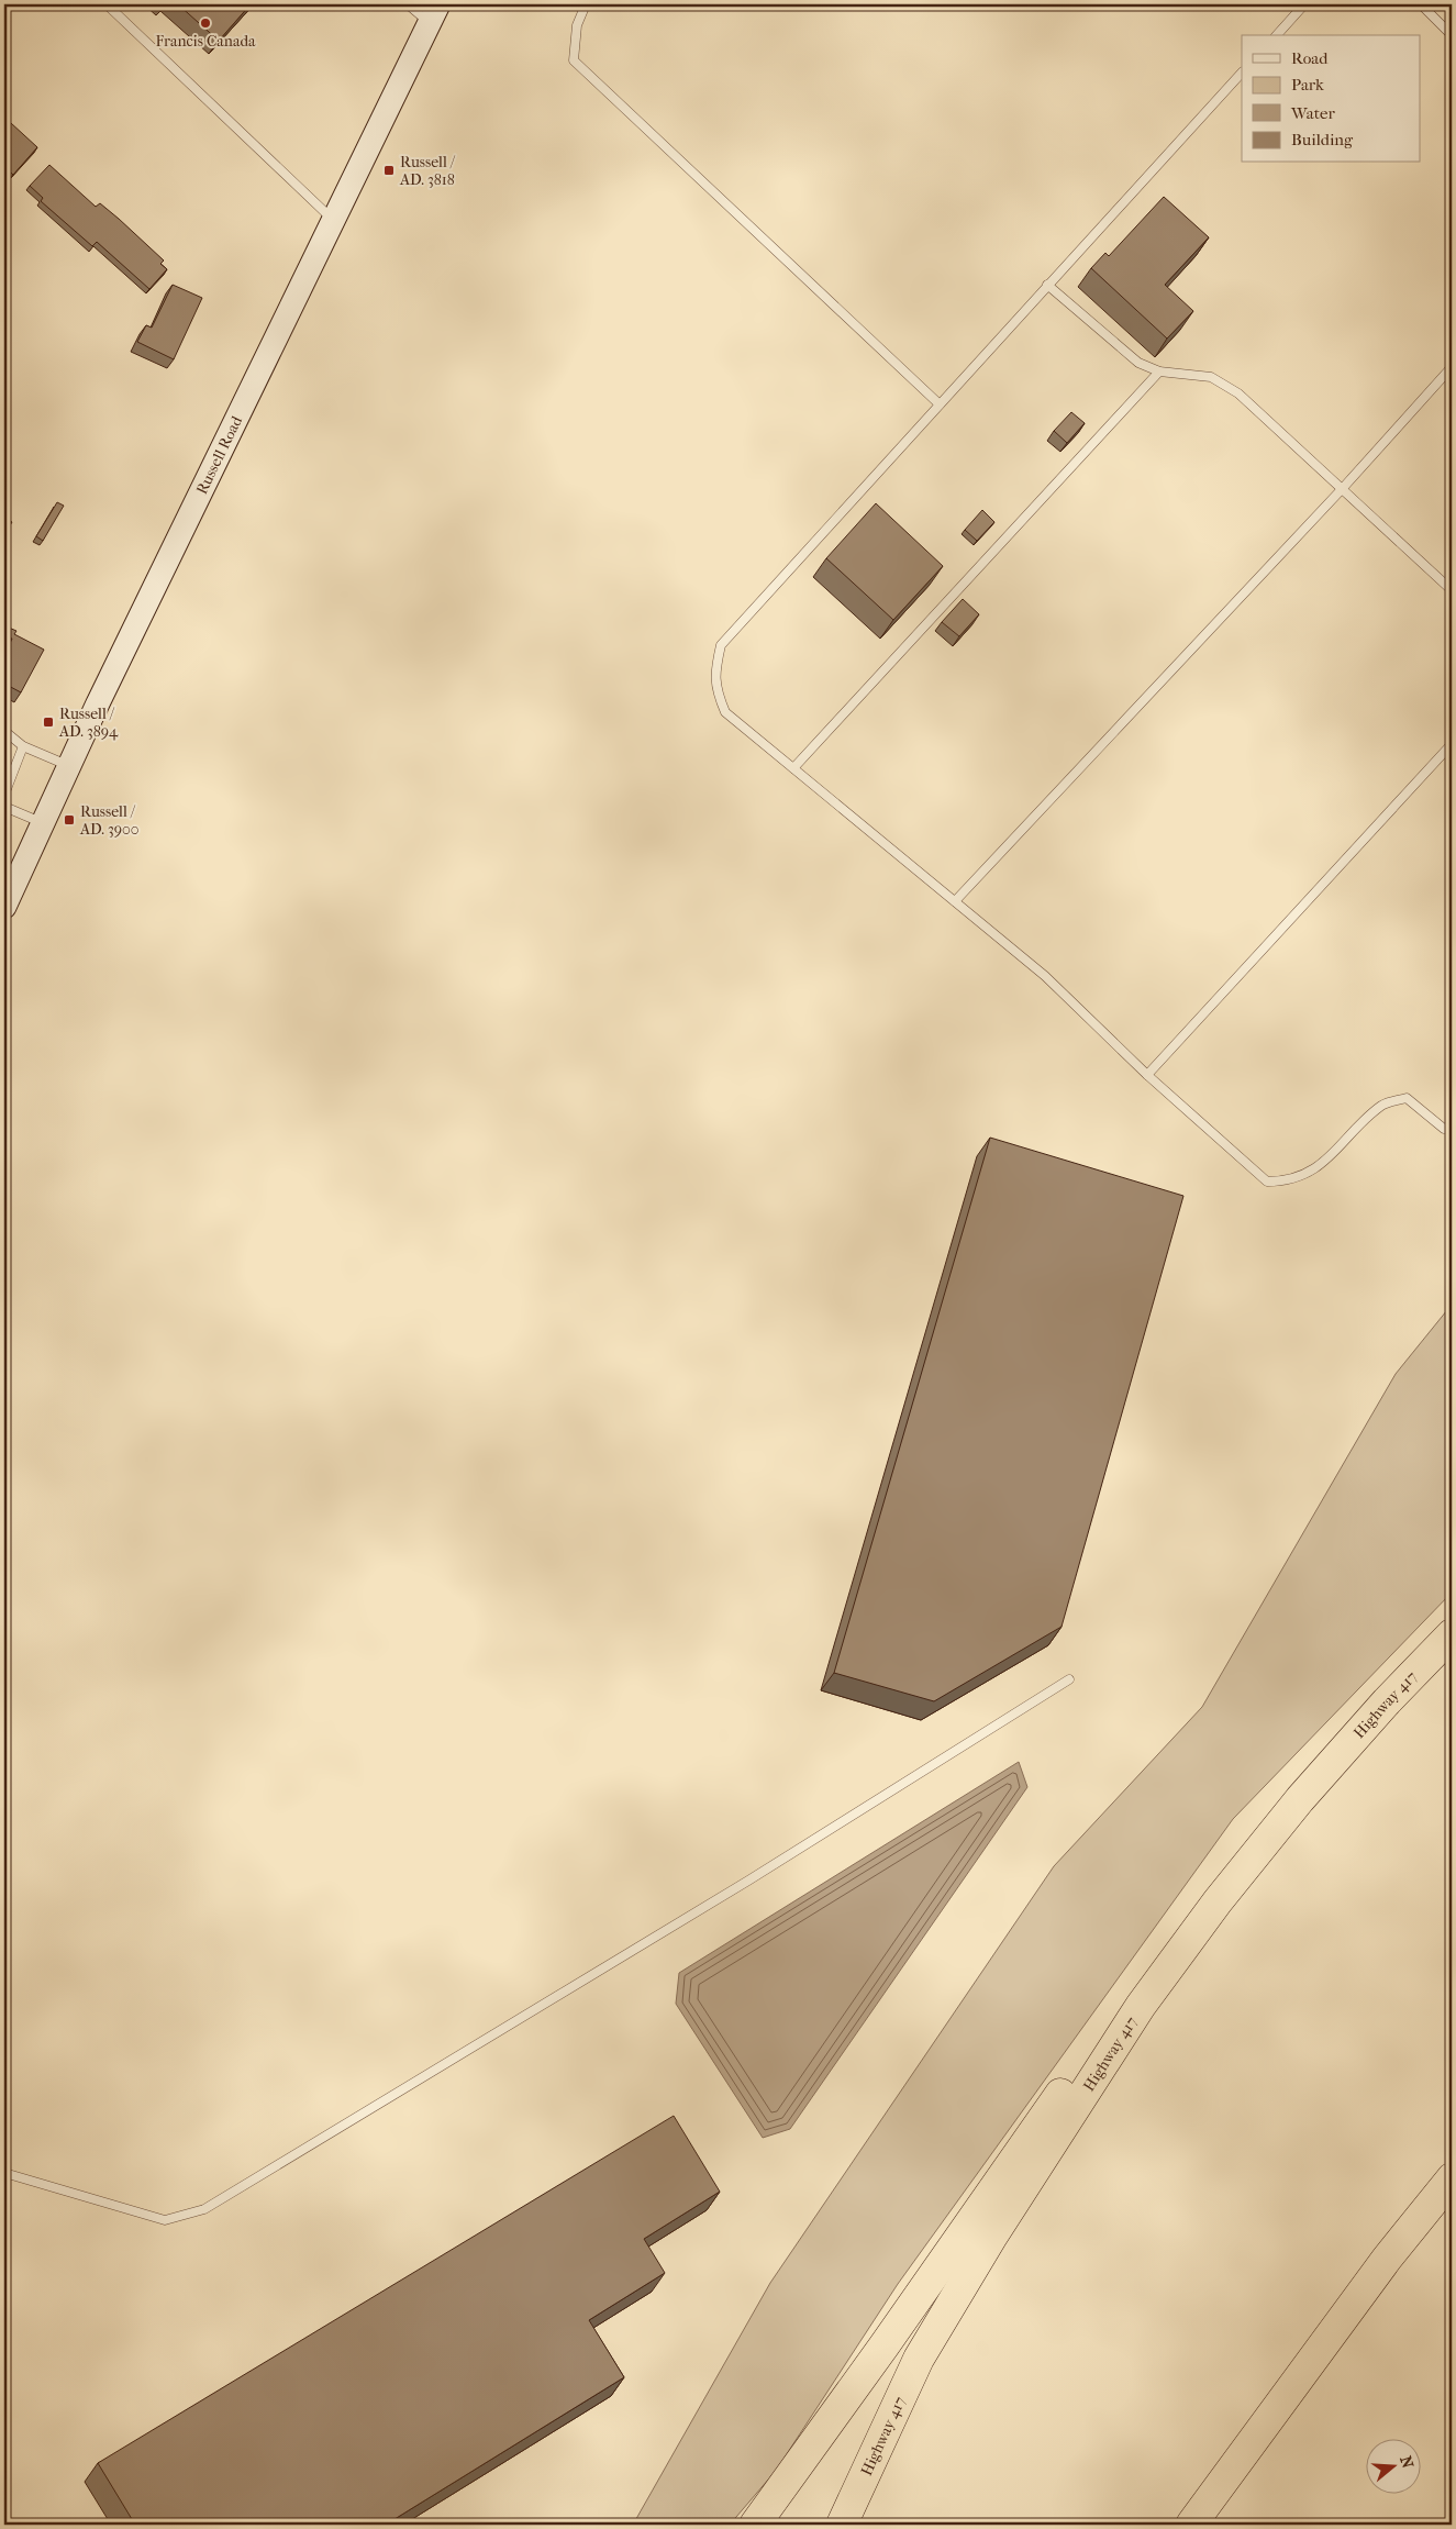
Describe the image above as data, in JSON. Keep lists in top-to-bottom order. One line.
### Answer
{"streets":{"highway":["Highway 417"],"main road":["Russell Road"]},"places":{"other":["Francis Canada"],"transit":["Russell / AD. 3818","Russell / AD. 3894","Russell / AD. 3900"]},"legend":["Road","Park","Water","Building"],"north":"right"}
